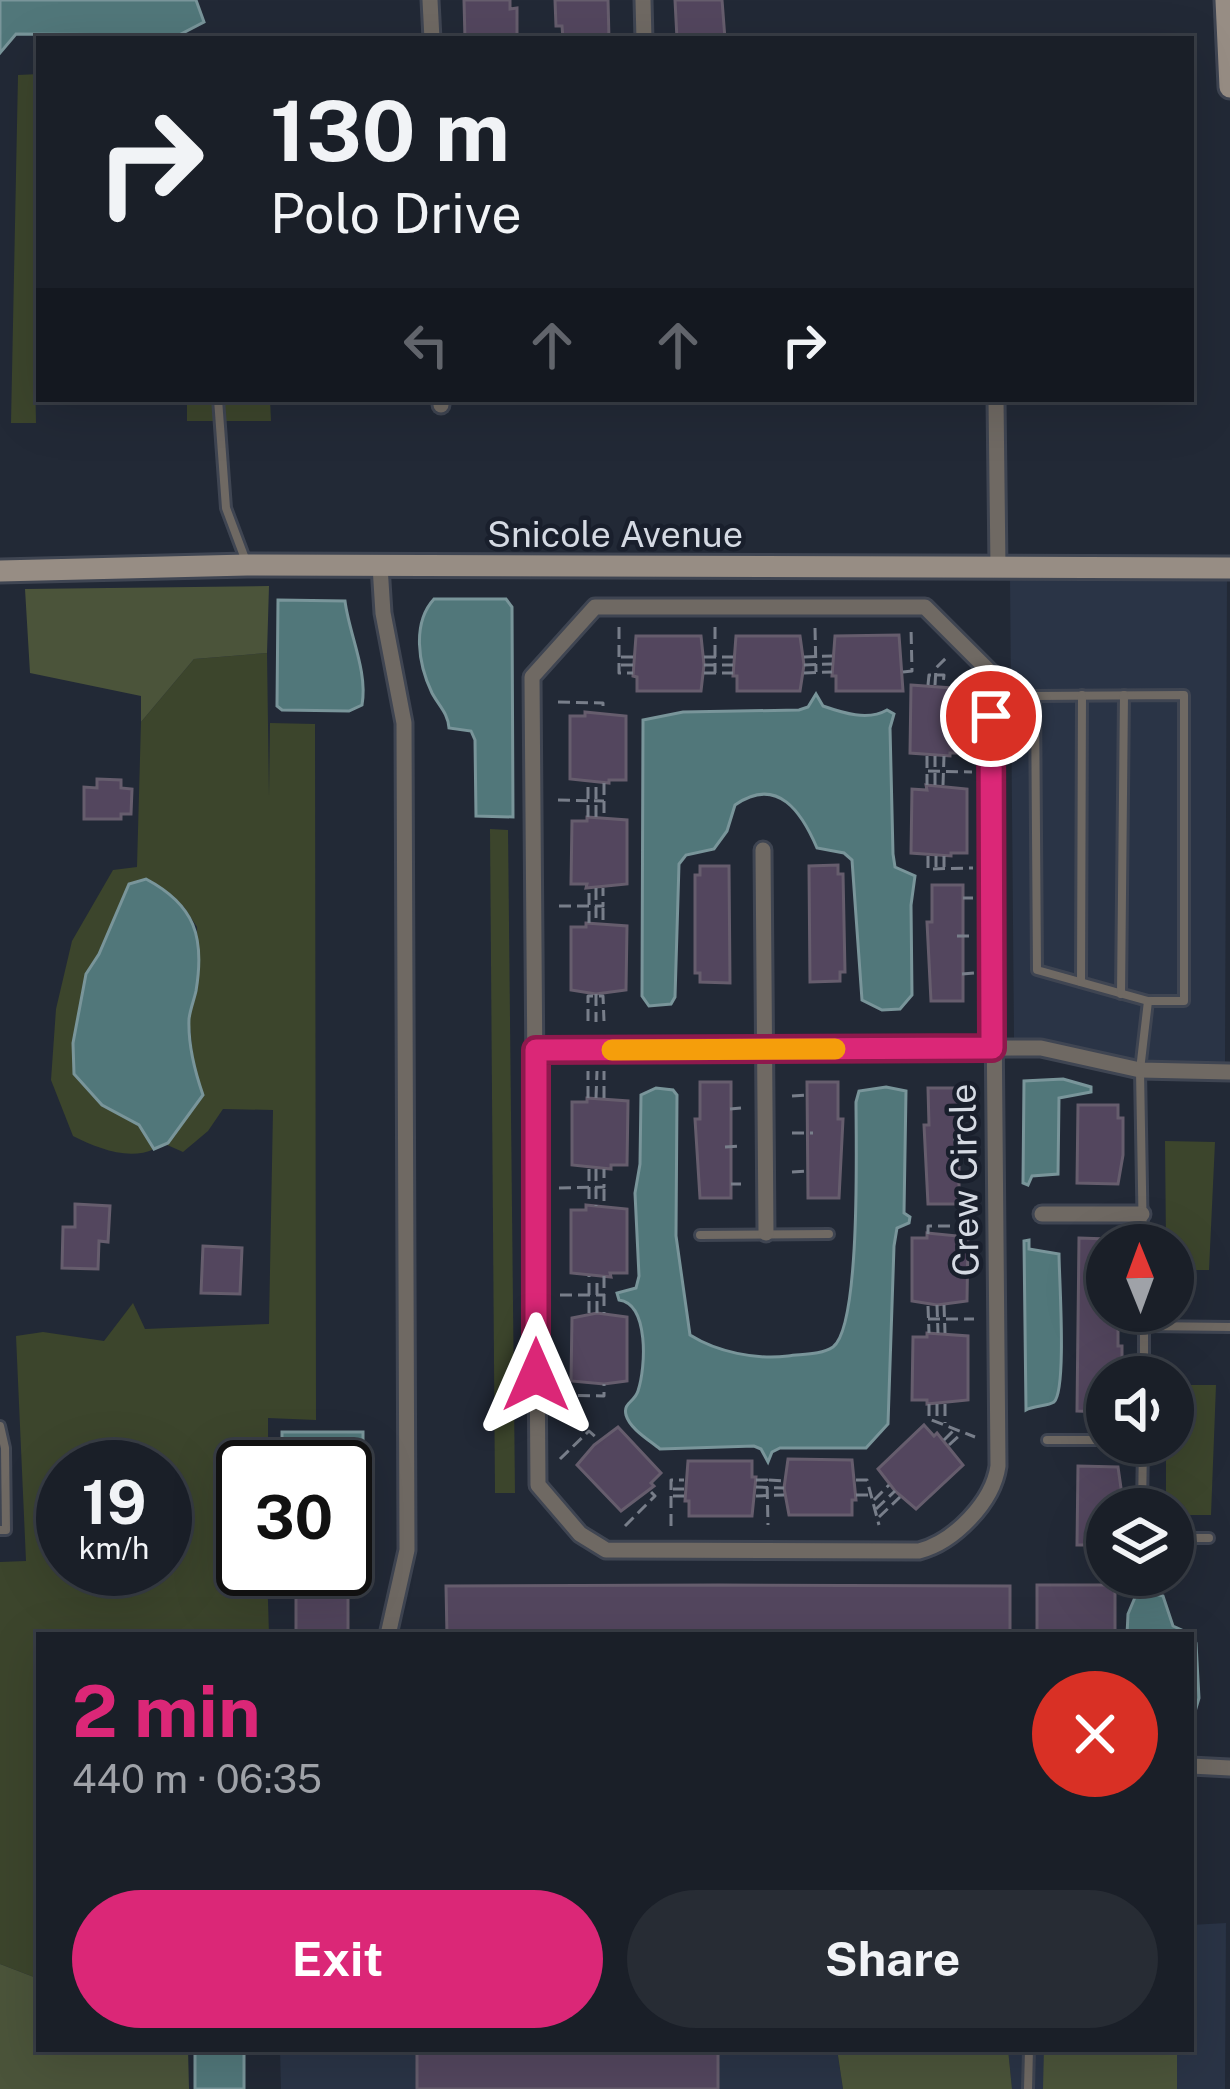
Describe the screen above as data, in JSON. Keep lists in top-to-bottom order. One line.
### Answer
{"streets":{"street":["Snicole Avenue","Crew Circle"]},"north":"top","page":{"turn":["130 m","Polo Drive"],"speed":"19 km/h","limit":"30","heading":["2 min","440 m · 06:35"],"buttons":["Exit","Share"]}}
